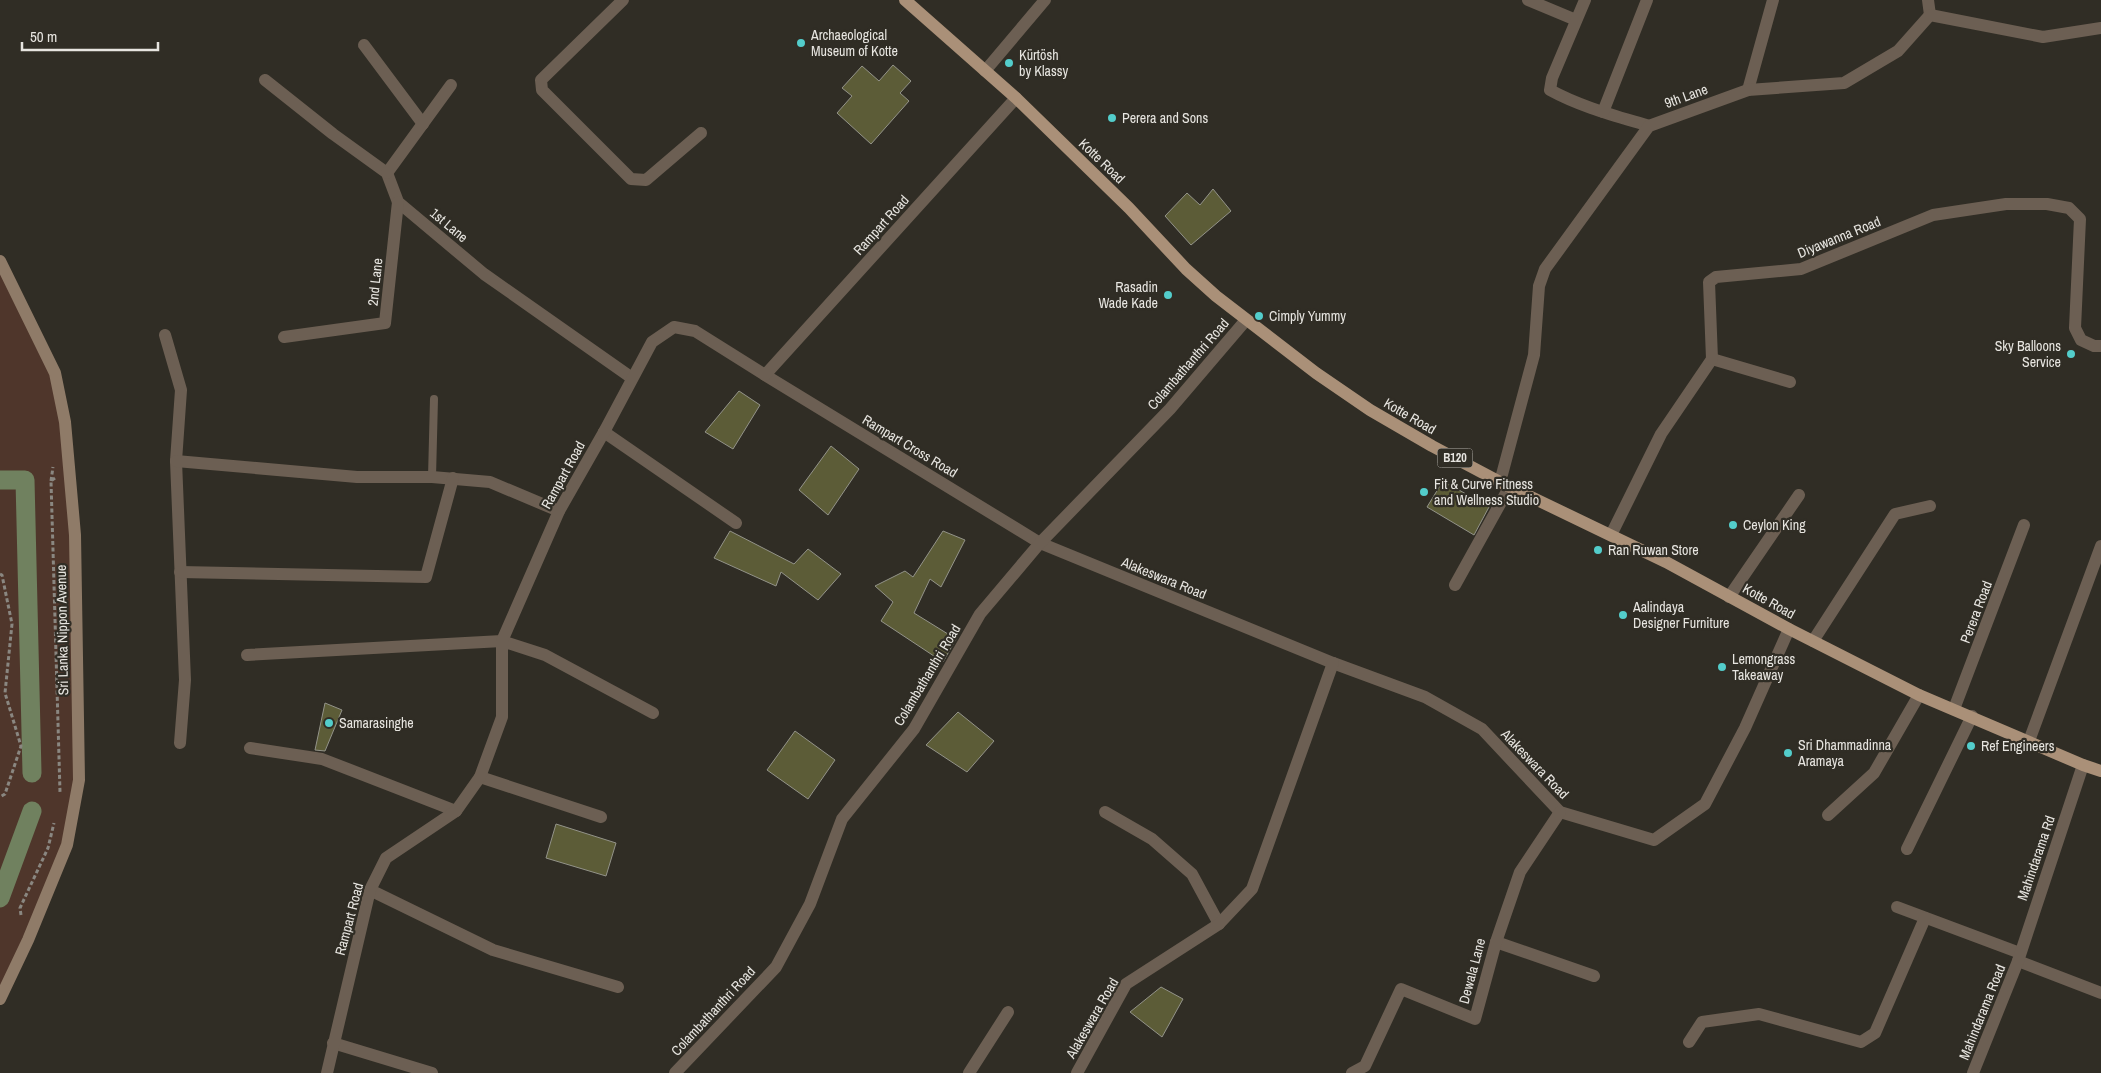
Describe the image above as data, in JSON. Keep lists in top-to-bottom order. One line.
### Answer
{"streets":{"main road":["Kotte Road","B120"],"street":["9th Lane","1st Lane","Rampart Road","Diyawanna Road","2nd Lane","Colambathanthri Road","Rampart Cross Road","Alakeswara Road","Perera Road","Sri Lanka Nippon Avenue","Mahindarama Rd","Dewala Lane","Mahindarama Road"]},"crossings":[["Kotte Road","Rampart Road"],["Kotte Road","Colambathanthri Road"],["Kotte Road","Alakeswara Road"],["Kotte Road","Perera Road"],["Kotte Road","Mahindarama Rd"],["1st Lane","Rampart Road"],["1st Lane","2nd Lane"],["Rampart Road","Rampart Cross Road"],["Colambathanthri Road","Rampart Cross Road"],["Colambathanthri Road","Alakeswara Road"],["Rampart Cross Road","Alakeswara Road"],["Alakeswara Road","Dewala Lane"],["Mahindarama Rd","Mahindarama Road"]],"places":["Archaeological Museum of Kotte","Kürtösh by Klassy","Perera and Sons","Rasadin Wade Kade","Cimply Yummy","Sky Balloons Service","Fit & Curve Fitness and Wellness Studio","Ceylon King","Ran Ruwan Store","Aalindaya Designer Furniture","Lemongrass Takeaway","Samarasinghe","Ref Engineers","Sri Dhammadinna Aramaya"],"scale_bar":"50 m"}
